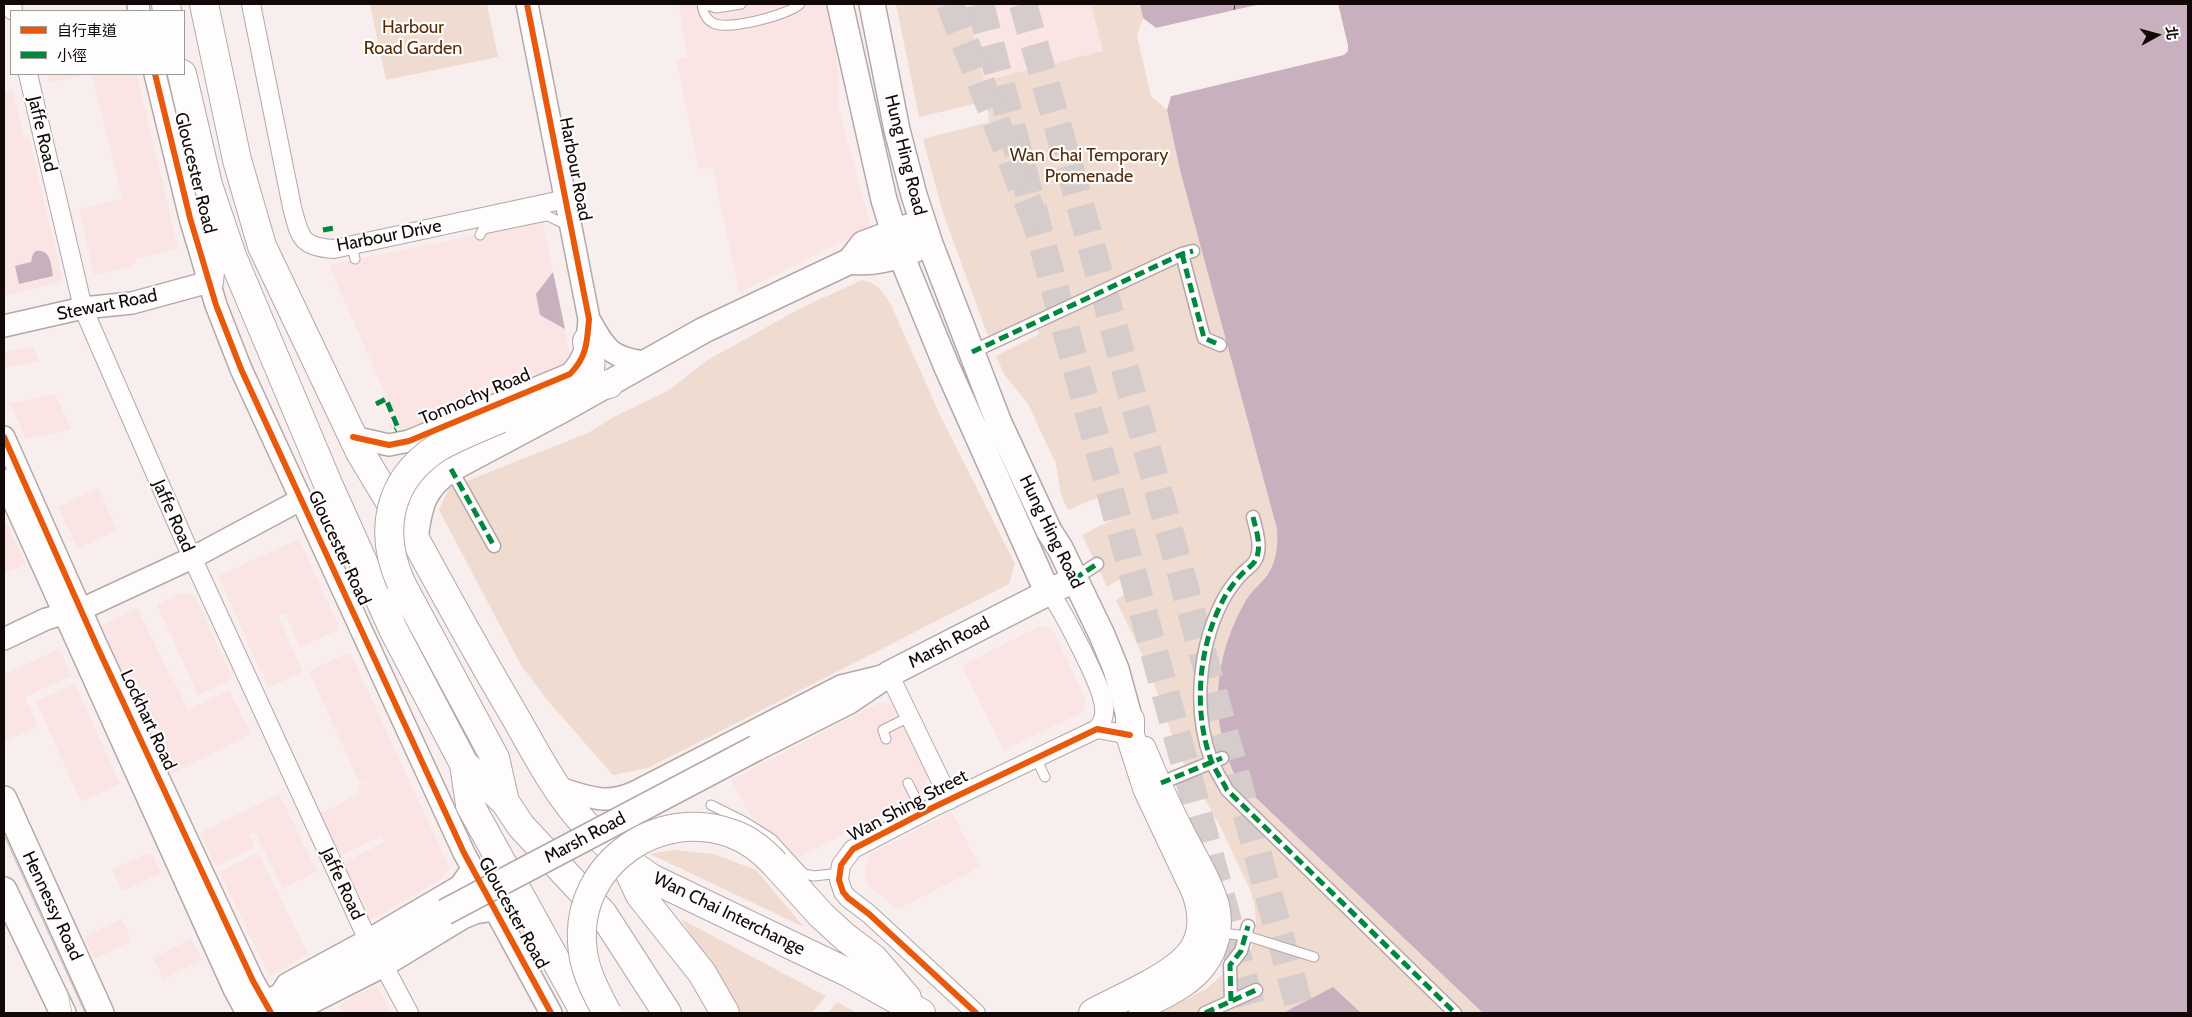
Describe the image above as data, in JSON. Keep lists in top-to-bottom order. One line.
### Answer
{"streets":{"highway":["Gloucester Road","Wan Chai Interchange"],"main road":["Hung Hing Road","Marsh Road","Hennessy Road"],"street":["Jaffe Road","Harbour Road","Harbour Drive","Stewart Road","Tonnochy Road","Lockhart Road","Wan Shing Street"]},"crossings":[["Jaffe Road","Stewart Road"],["Jaffe Road","Marsh Road"],["Hung Hing Road","Marsh Road"],["Hung Hing Road","Wan Shing Street"],["Harbour Road","Harbour Drive"],["Harbour Road","Tonnochy Road"],["Gloucester Road","Stewart Road"],["Gloucester Road","Marsh Road"],["Marsh Road","Lockhart Road"],["Marsh Road","Wan Chai Interchange"]],"parks":["Harbour Road Garden","Wan Chai Temporary Promenade"],"legend":["自行車道","小徑"],"north":"right"}
